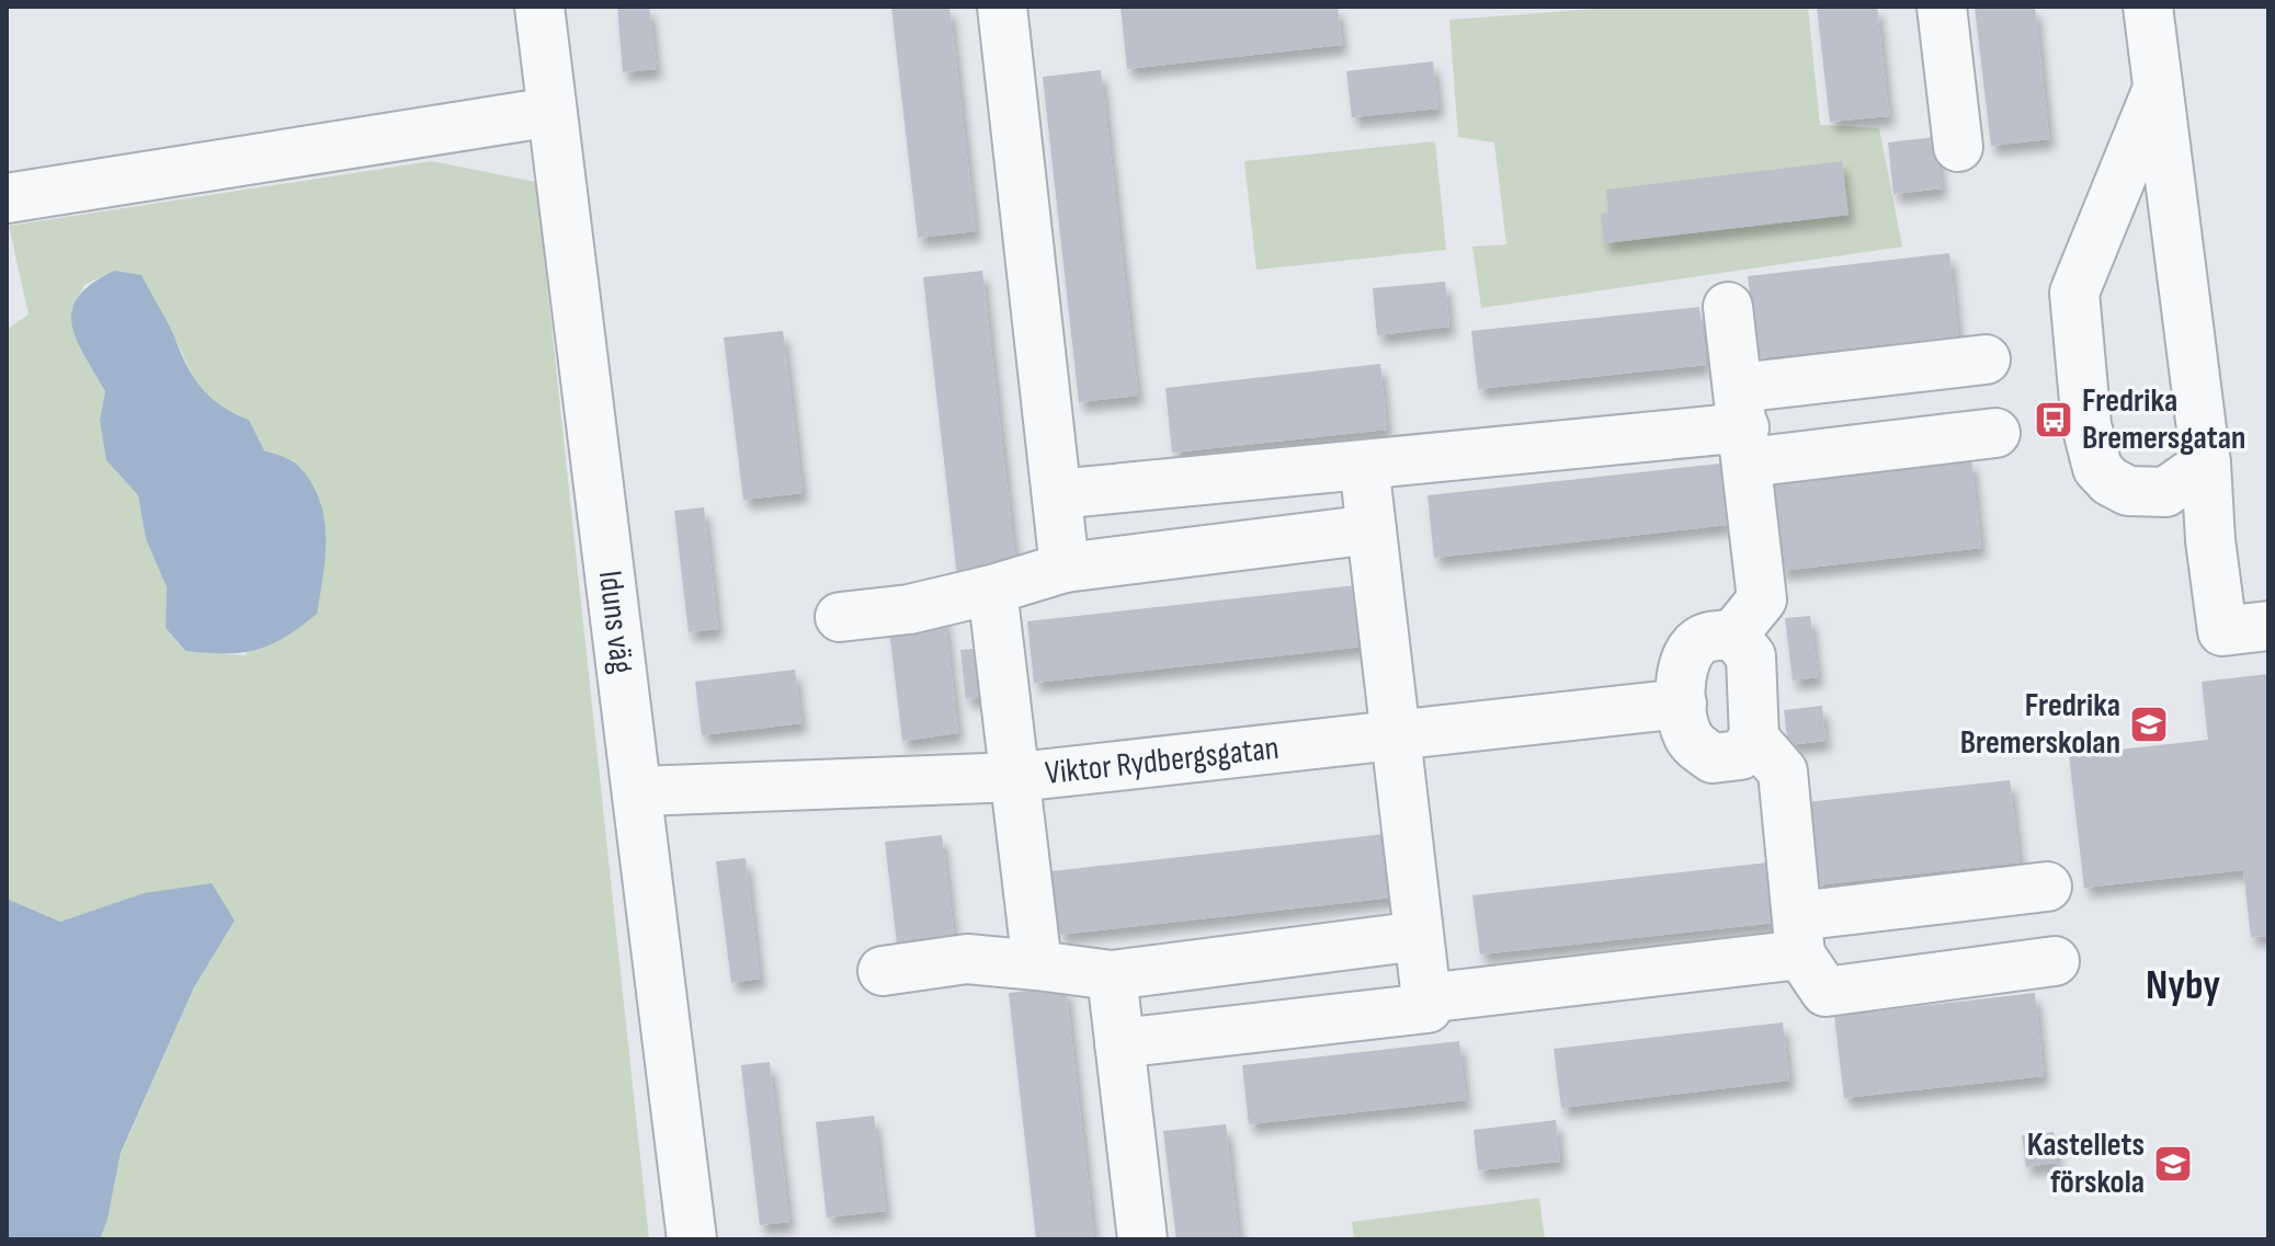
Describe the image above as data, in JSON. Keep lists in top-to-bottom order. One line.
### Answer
{"streets":{"street":["Iduns väg","Viktor Rydbergsgatan"]},"crossings":[["Iduns väg","Viktor Rydbergsgatan"]],"districts":["Nyby"],"places":{"bus stop":["Fredrika Bremersgatan"],"school or university":["Fredrika Bremerskolan","Kastellets förskola"]}}
